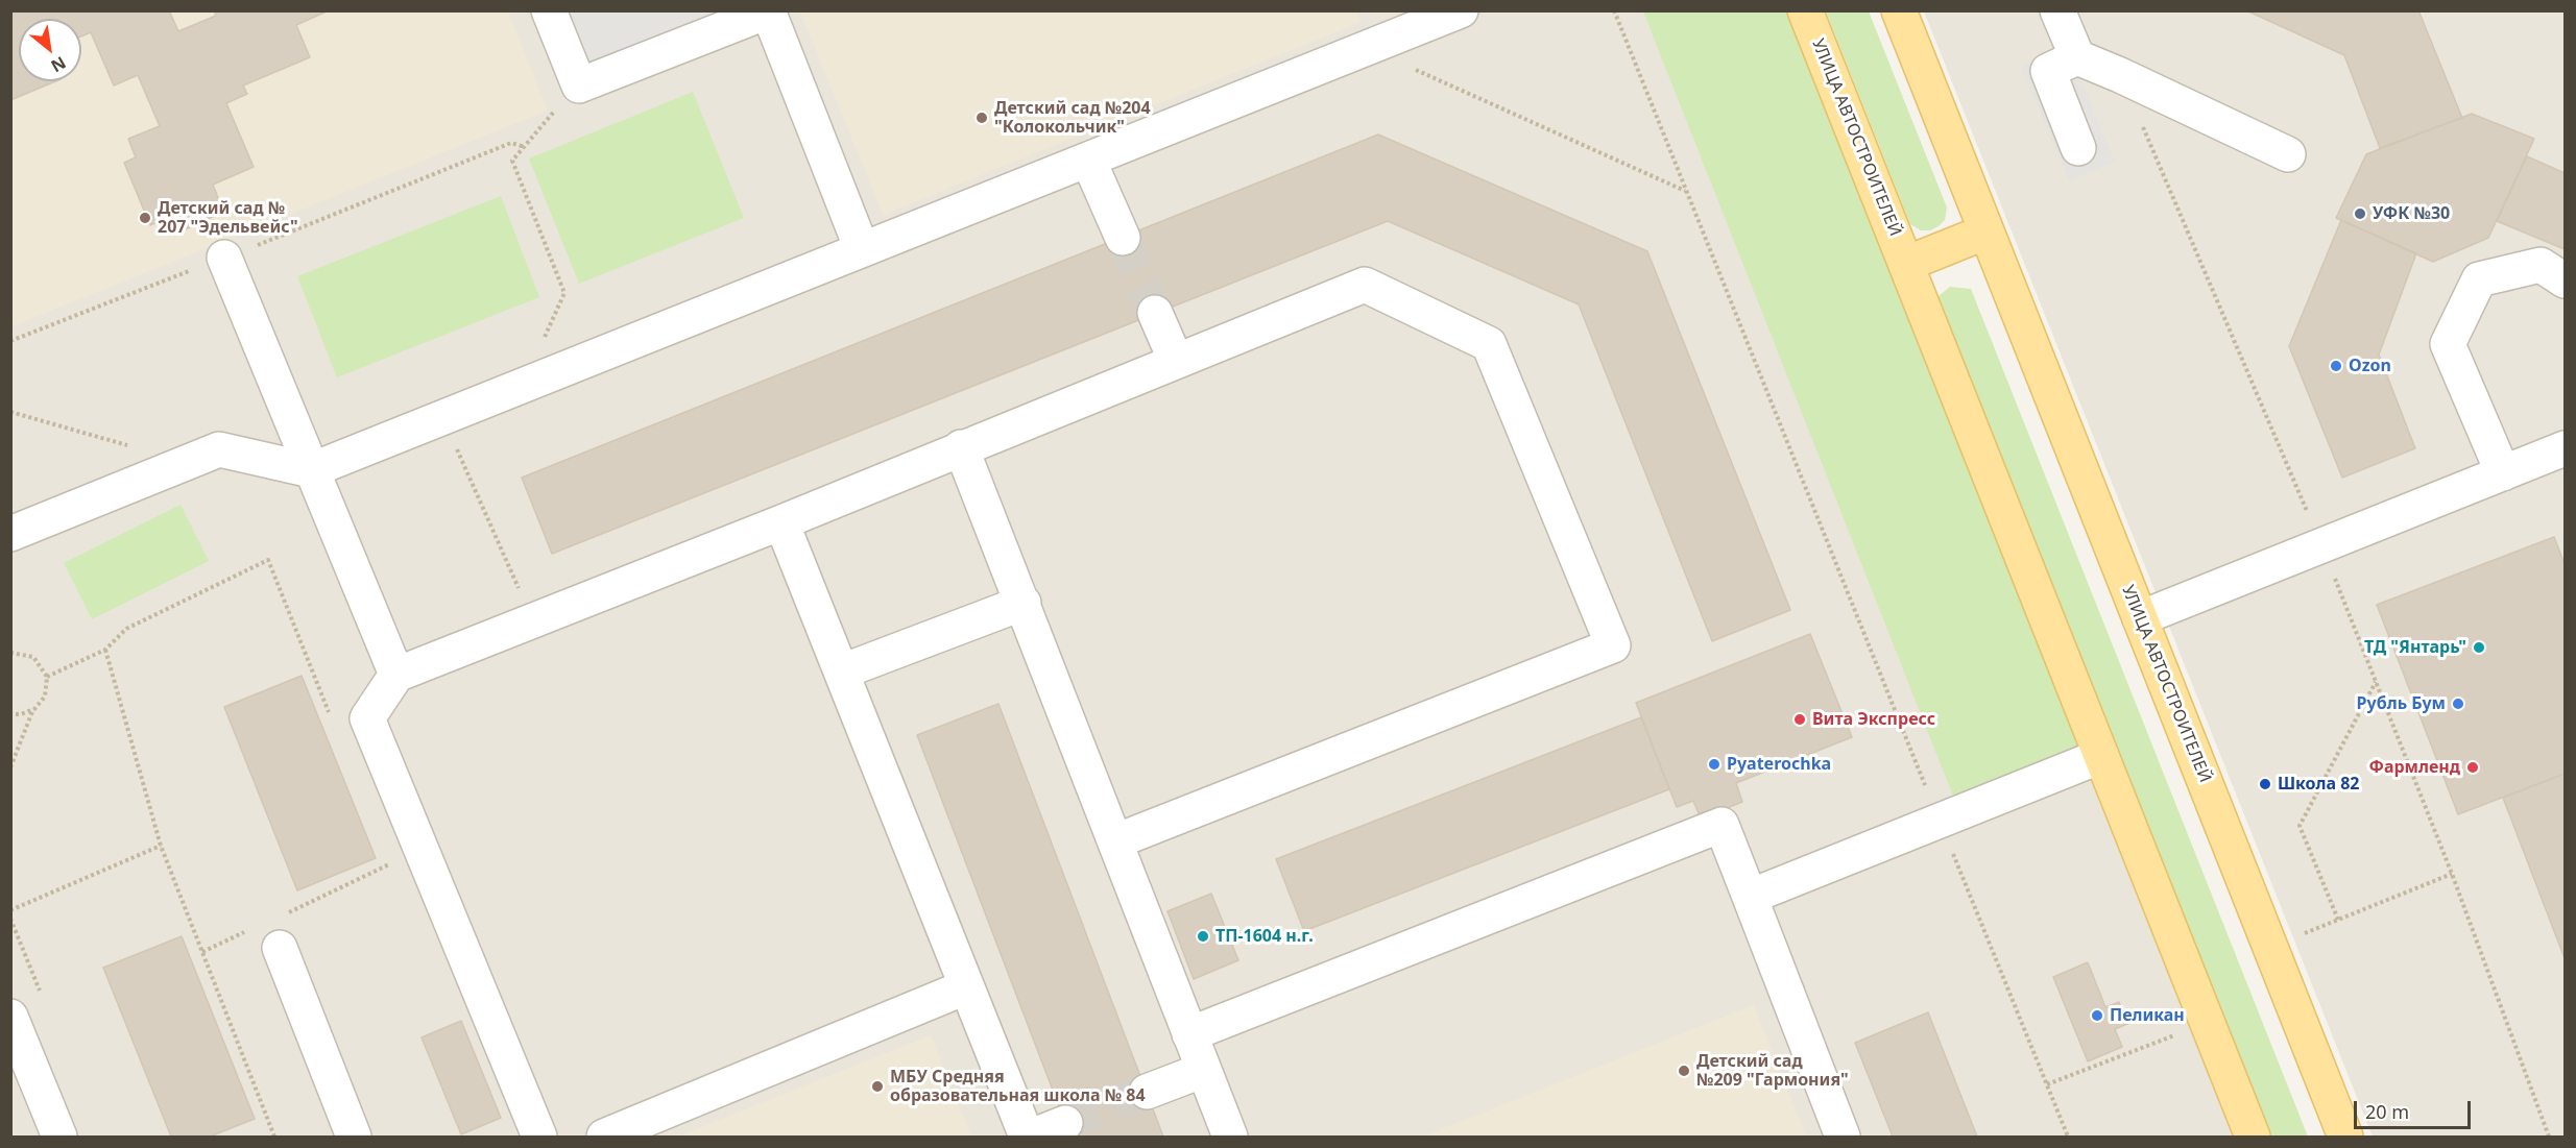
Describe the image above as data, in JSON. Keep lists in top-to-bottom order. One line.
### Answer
{"streets":{"main road":["УЛИЦА АВТОСТРОИТЕЛЕЙ"]},"places":["Детский сад №204 \"Колокольчик\"","УФК №30","Детский сад № 207 \"Эдельвейс\"","Ozon","ТД \"Янтарь\"","Рубль Бум","Вита Экспресс","Pyaterochka","Фармленд","Школа 82","ТП-1604 н.г.","Пеликан","Детский сад №209 \"Гармония\"","МБУ Средняя образовательная школа № 84"],"scale_bar":"20 m","north":"bottom right"}
